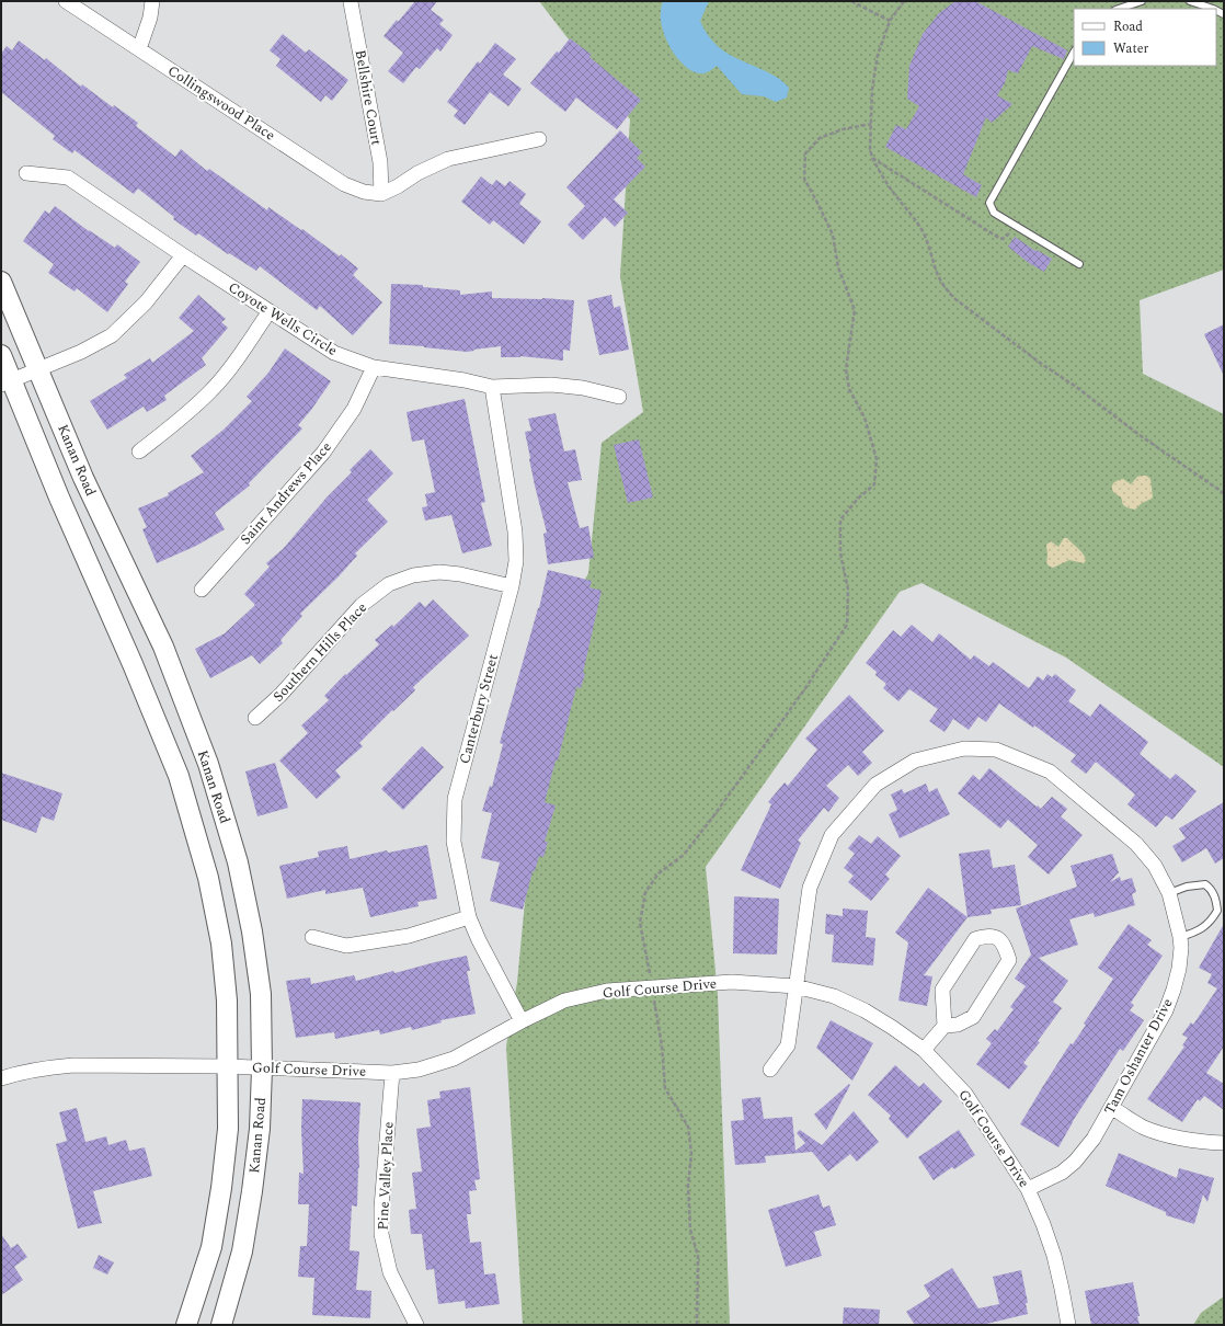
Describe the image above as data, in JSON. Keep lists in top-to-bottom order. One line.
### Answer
{"streets":{"main road":["Kanan Road"],"street":["Bellshire Court","Collingswood Place","Coyote Wells Circle","Saint Andrews Place","Southern Hills Place","Canterbury Street","Golf Course Drive","Tam Oshanter Drive","Pine Valley Place"]},"crossings":[["Bellshire Court","Collingswood Place"],["Coyote Wells Circle","Saint Andrews Place"],["Coyote Wells Circle","Canterbury Street"],["Kanan Road","Golf Course Drive"],["Southern Hills Place","Canterbury Street"],["Canterbury Street","Golf Course Drive"],["Golf Course Drive","Tam Oshanter Drive"],["Golf Course Drive","Pine Valley Place"]],"legend":["Road","Water"]}
